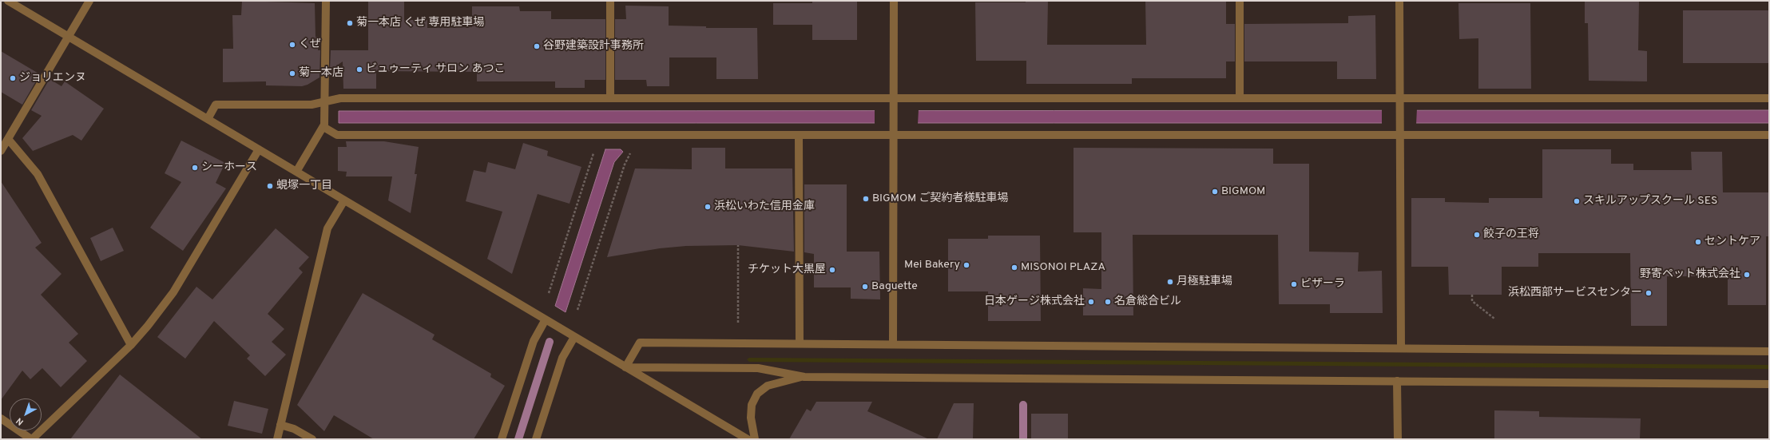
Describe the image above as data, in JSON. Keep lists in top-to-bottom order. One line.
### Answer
{"places":["菊一本店 くぜ 専用駐車場","くぜ","谷野建築設計事務所","ビュゥーティ サロン あつこ","菊一本店","ジョリエンヌ","シーホース","蜆塚一丁目","BIGMOM","BIGMOM ご契約者様駐車場","スキルアップスクール SES","浜松いわた信用金庫","餃子の王将","セントケア","Mei Bakery","MISONOI PLAZA","チケット大黒屋","野寄ペット株式会社","月極駐車場","ピザーラ","Baguette","浜松西部サービスセンター","日本ゲージ株式会社","名倉総合ビル"],"north":"bottom left"}
